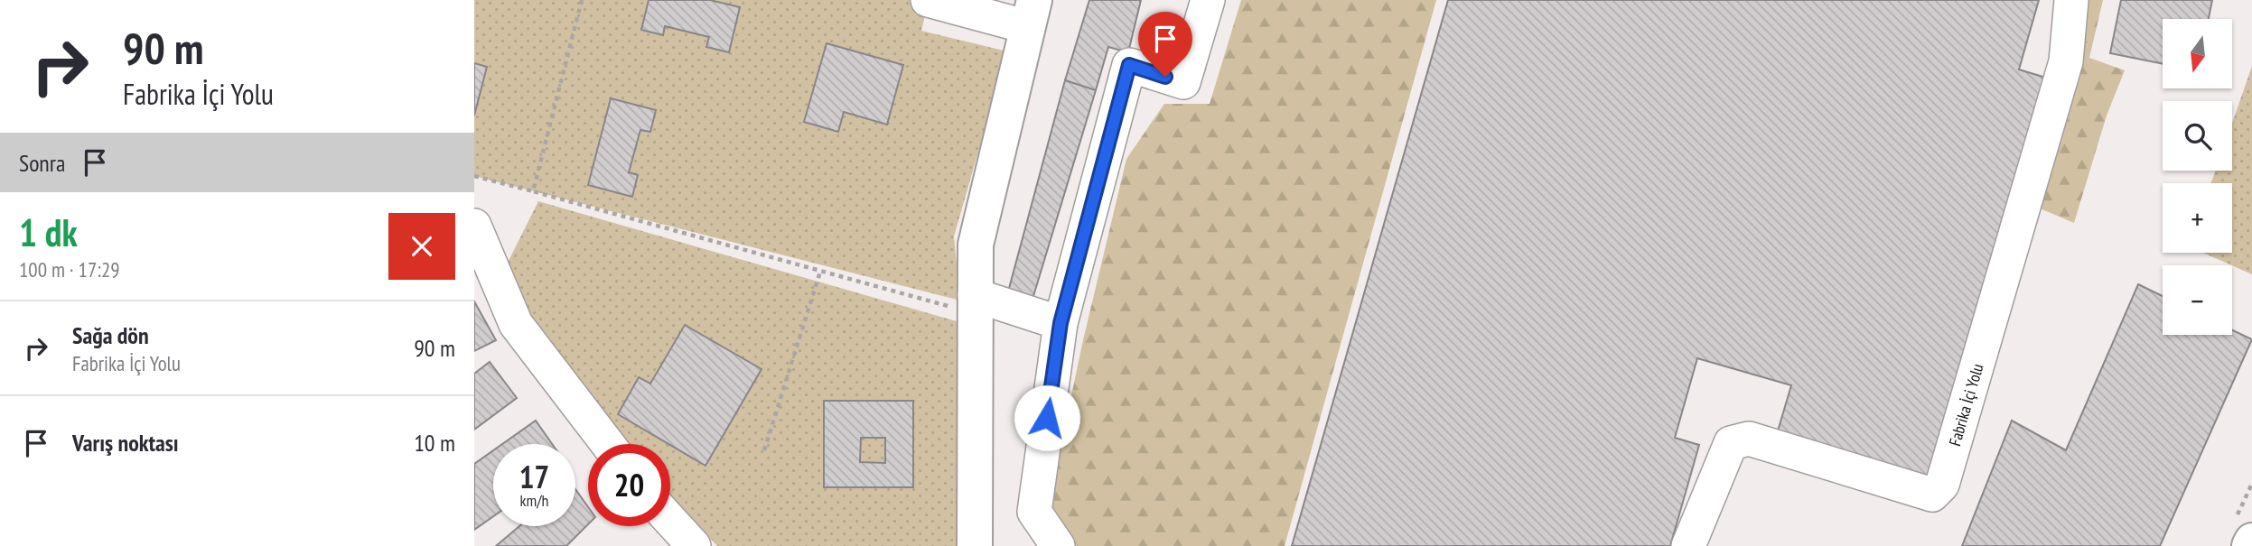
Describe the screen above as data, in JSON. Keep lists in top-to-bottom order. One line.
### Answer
{"streets":{"street":["Fabrika İçi Yolu"]},"north":"bottom","page":{"turn":["90 m","Fabrika İçi Yolu"],"map_buttons":["+","−"],"then":"Sonra","heading":["1 dk","100 m · 17:29"],"list":[{"name":"Sağa dön","note":"Fabrika İçi Yolu","value":"90 m"},{"name":"Varış noktası","value":"10 m"}],"speed":"17 km/h","limit":"20"}}
